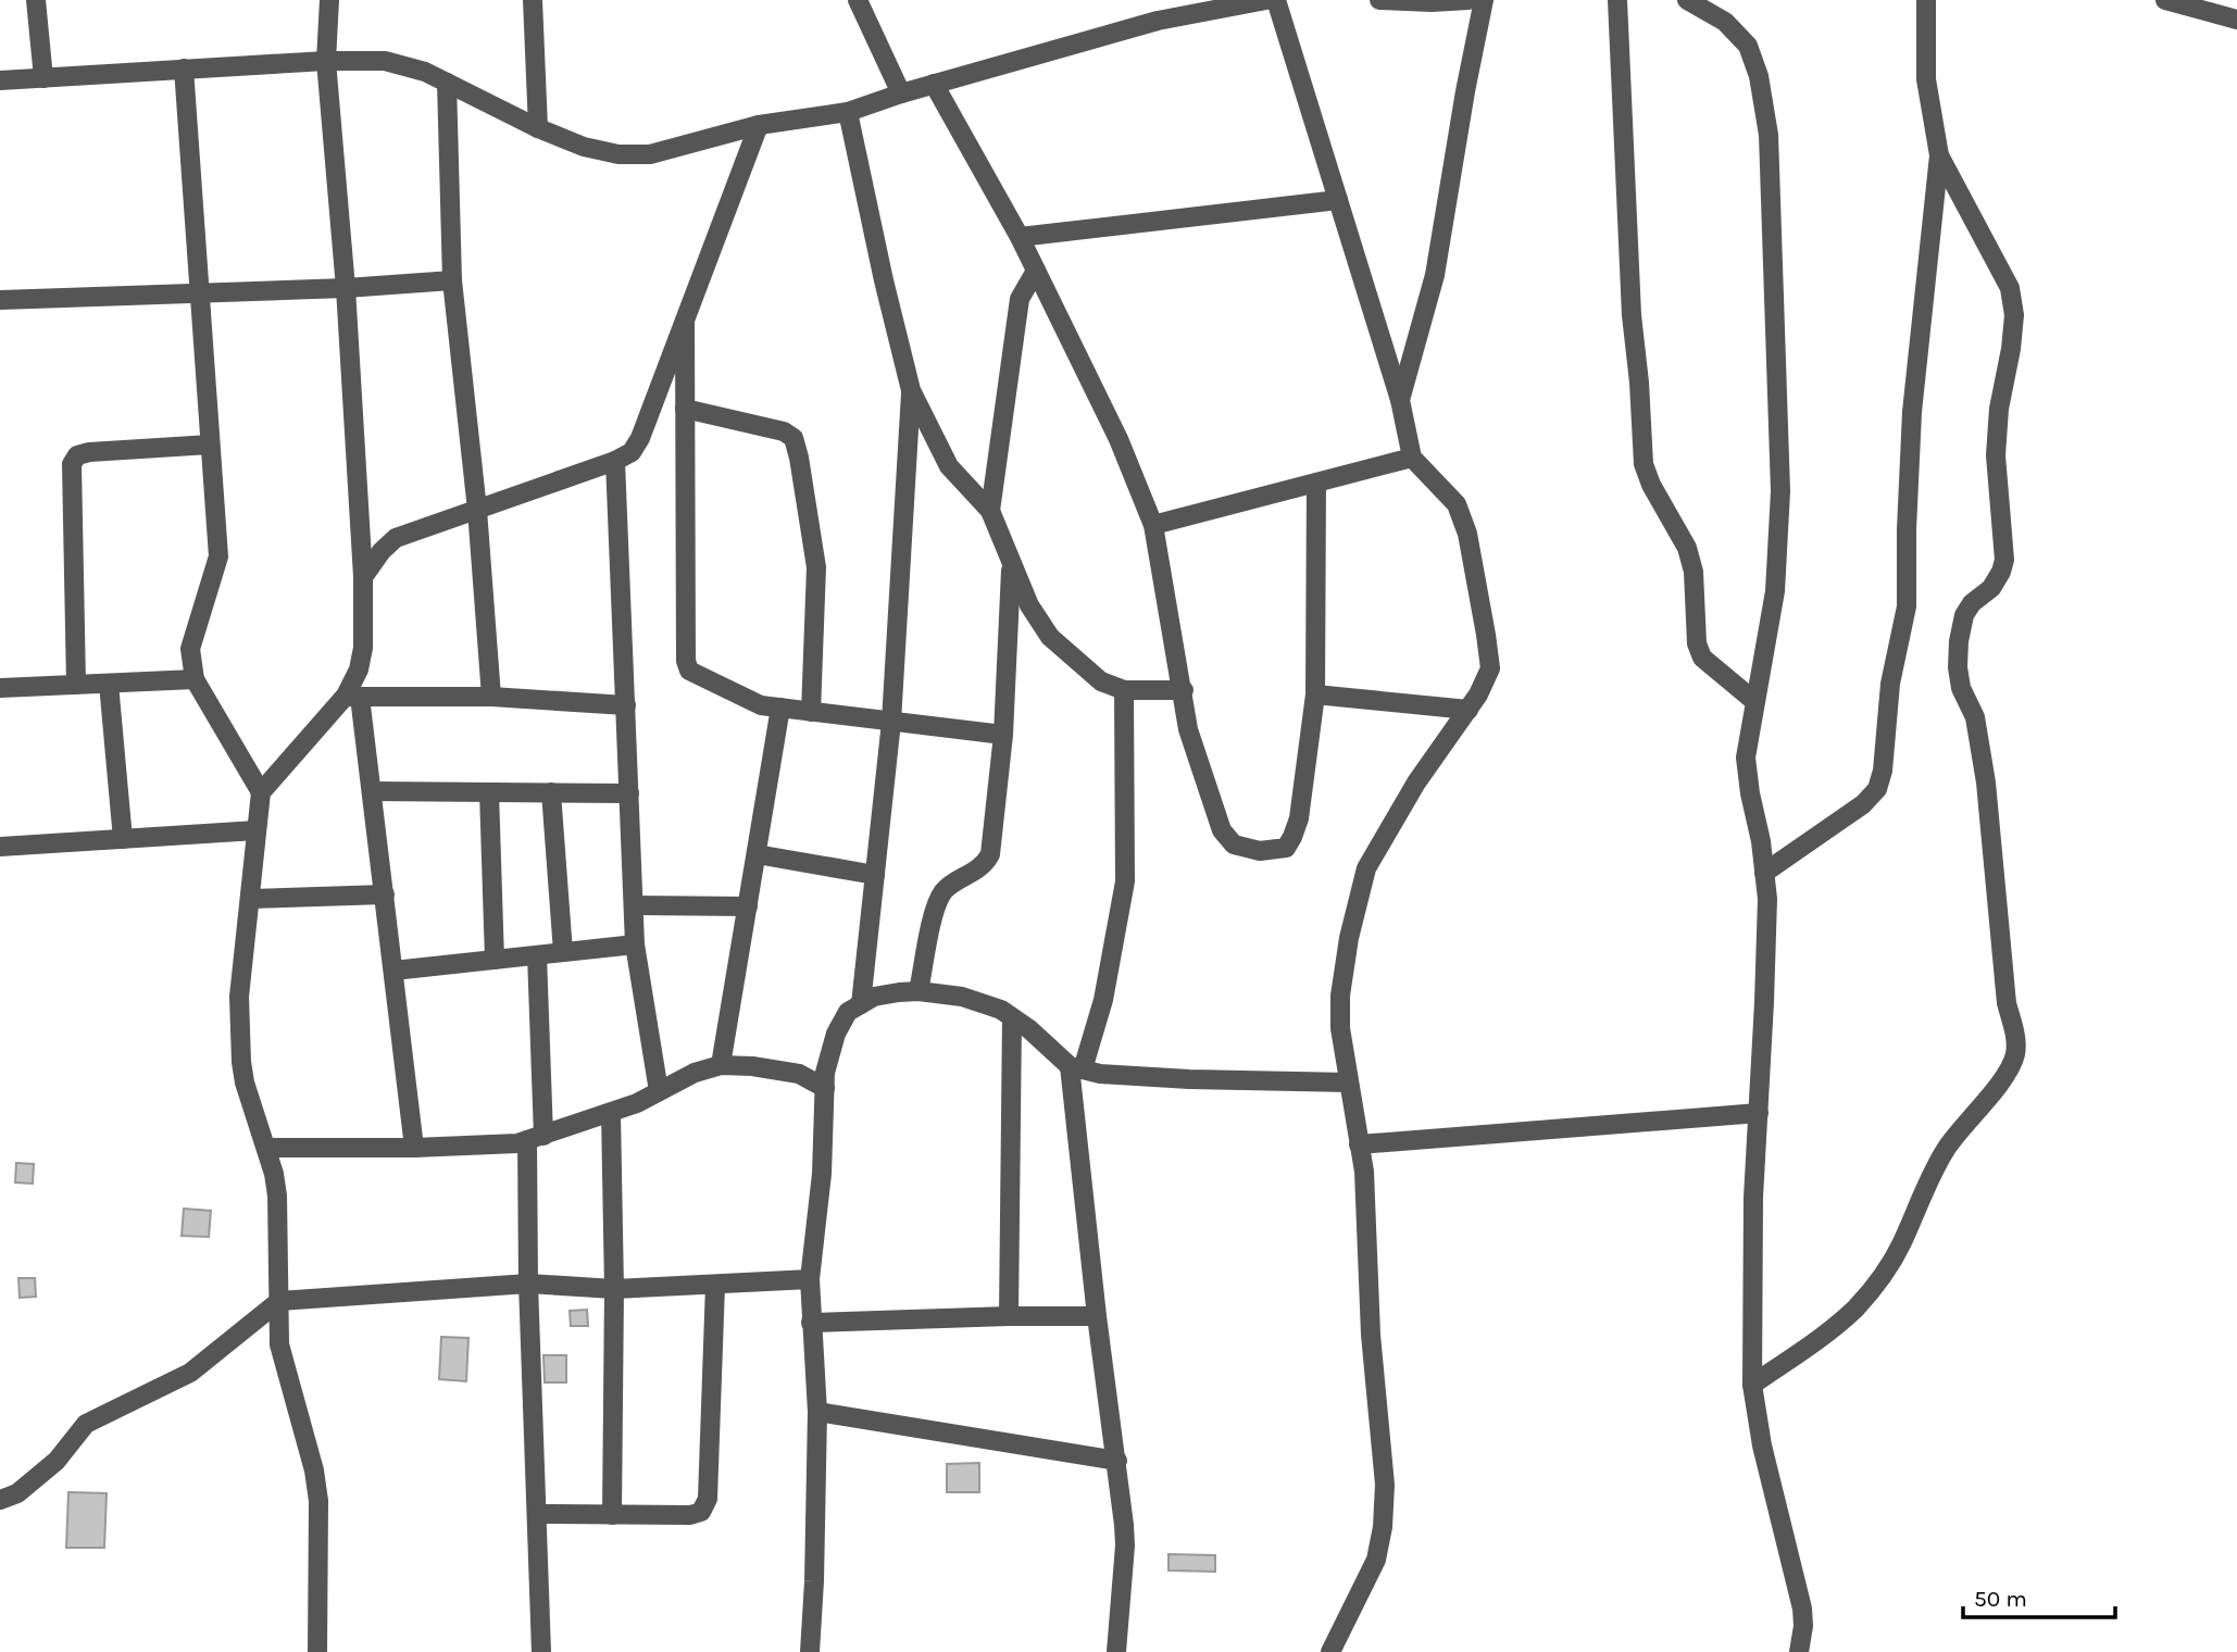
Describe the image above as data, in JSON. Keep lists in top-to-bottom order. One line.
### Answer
{"scale_bar":"50 m"}
